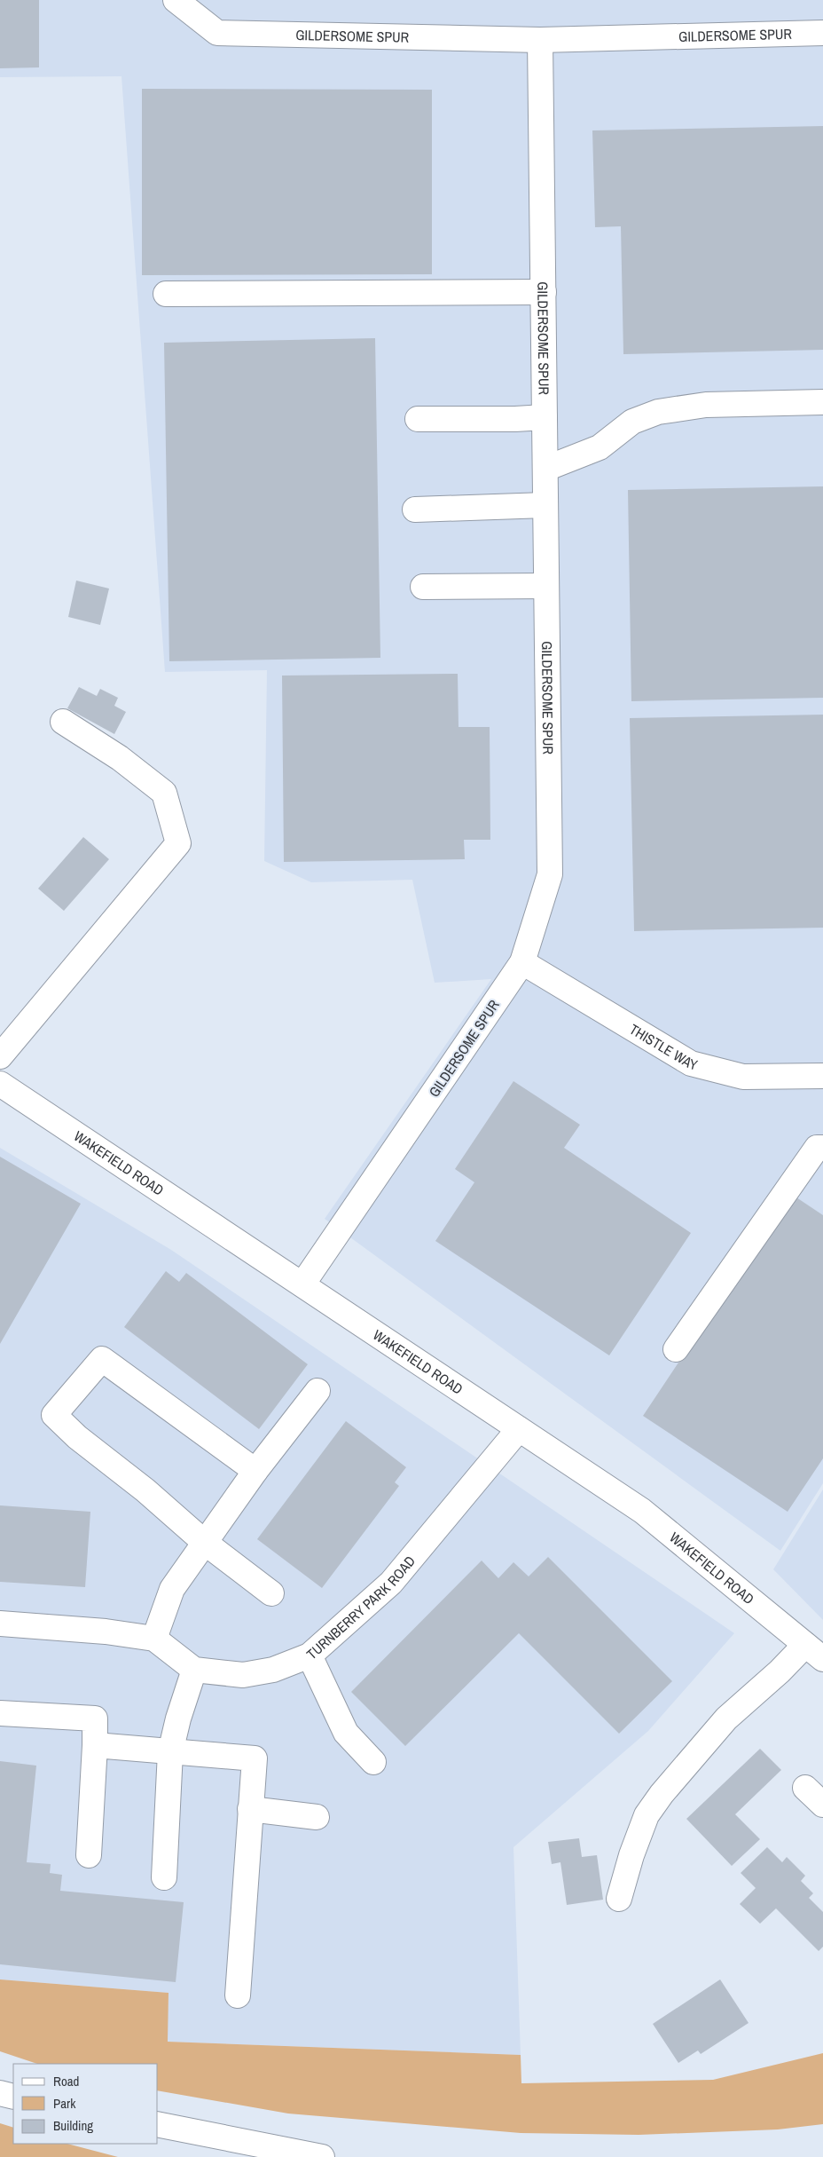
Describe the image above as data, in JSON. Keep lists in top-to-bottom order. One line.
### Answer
{"streets":{"main road":["GILDERSOME SPUR","THISTLE WAY","WAKEFIELD ROAD","TURNBERRY PARK ROAD"]},"crossings":[["GILDERSOME SPUR","THISTLE WAY"],["GILDERSOME SPUR","WAKEFIELD ROAD"],["WAKEFIELD ROAD","TURNBERRY PARK ROAD"]],"legend":["Road","Park","Building"]}
